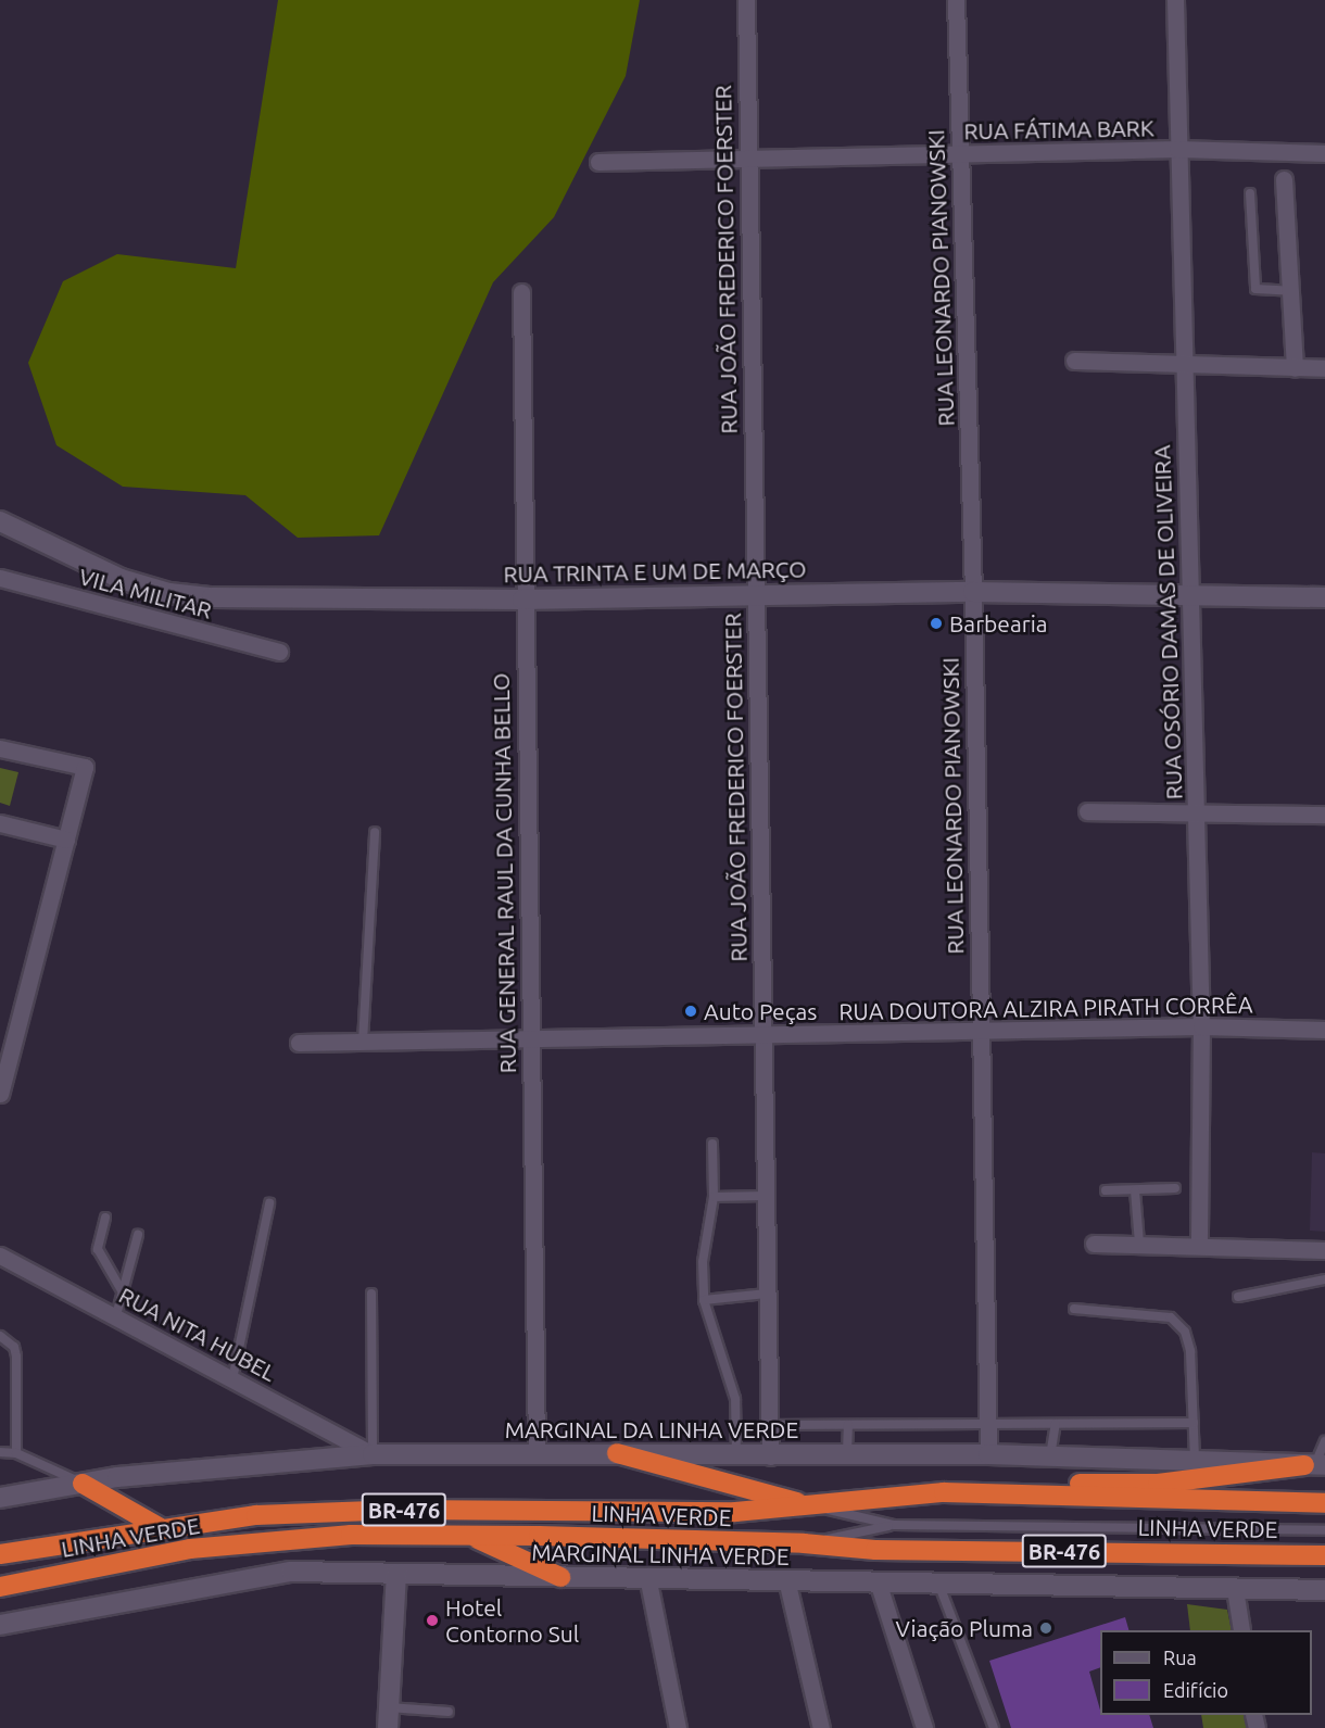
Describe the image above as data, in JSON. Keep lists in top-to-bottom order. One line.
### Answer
{"streets":{"highway":["BR-476","LINHA VERDE"],"main road":["RUA TRINTA E UM DE MARÇO","MARGINAL DA LINHA VERDE","MARGINAL LINHA VERDE"],"street":["RUA FÁTIMA BARK","RUA JOÃO FREDERICO FOERSTER","RUA LEONARDO PIANOWSKI","VILA MILITAR","RUA OSÓRIO DAMAS DE OLIVEIRA","RUA GENERAL RAUL DA CUNHA BELLO","RUA DOUTORA ALZIRA PIRATH CORRÊA","RUA NITA HUBEL"]},"crossings":[["RUA FÁTIMA BARK","RUA JOÃO FREDERICO FOERSTER"],["RUA FÁTIMA BARK","RUA LEONARDO PIANOWSKI"],["RUA FÁTIMA BARK","RUA OSÓRIO DAMAS DE OLIVEIRA"],["RUA JOÃO FREDERICO FOERSTER","RUA TRINTA E UM DE MARÇO"],["RUA JOÃO FREDERICO FOERSTER","RUA DOUTORA ALZIRA PIRATH CORRÊA"],["RUA JOÃO FREDERICO FOERSTER","MARGINAL DA LINHA VERDE"],["RUA LEONARDO PIANOWSKI","RUA TRINTA E UM DE MARÇO"],["RUA LEONARDO PIANOWSKI","RUA DOUTORA ALZIRA PIRATH CORRÊA"],["RUA LEONARDO PIANOWSKI","MARGINAL DA LINHA VERDE"],["RUA TRINTA E UM DE MARÇO","RUA OSÓRIO DAMAS DE OLIVEIRA"],["RUA TRINTA E UM DE MARÇO","RUA GENERAL RAUL DA CUNHA BELLO"],["RUA OSÓRIO DAMAS DE OLIVEIRA","RUA DOUTORA ALZIRA PIRATH CORRÊA"],["RUA GENERAL RAUL DA CUNHA BELLO","RUA DOUTORA ALZIRA PIRATH CORRÊA"],["RUA GENERAL RAUL DA CUNHA BELLO","MARGINAL DA LINHA VERDE"],["RUA NITA HUBEL","MARGINAL DA LINHA VERDE"]],"places":["Barbearia","Auto Peças","Hotel Contorno Sul","Viação Pluma"],"legend":["Rua","Edifício"]}
